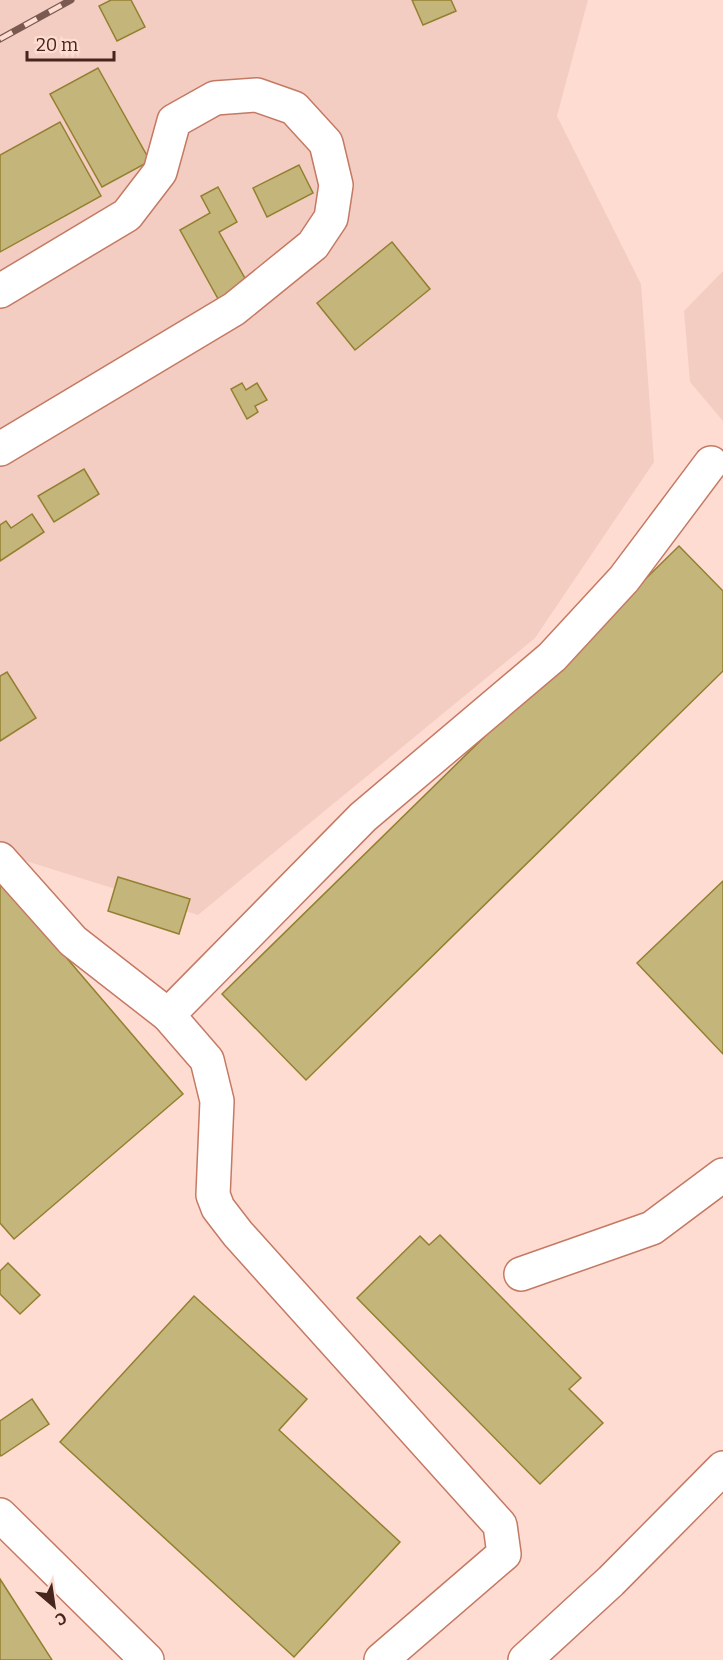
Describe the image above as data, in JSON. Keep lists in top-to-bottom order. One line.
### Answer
{"scale_bar":"20 m","north":"bottom right"}
